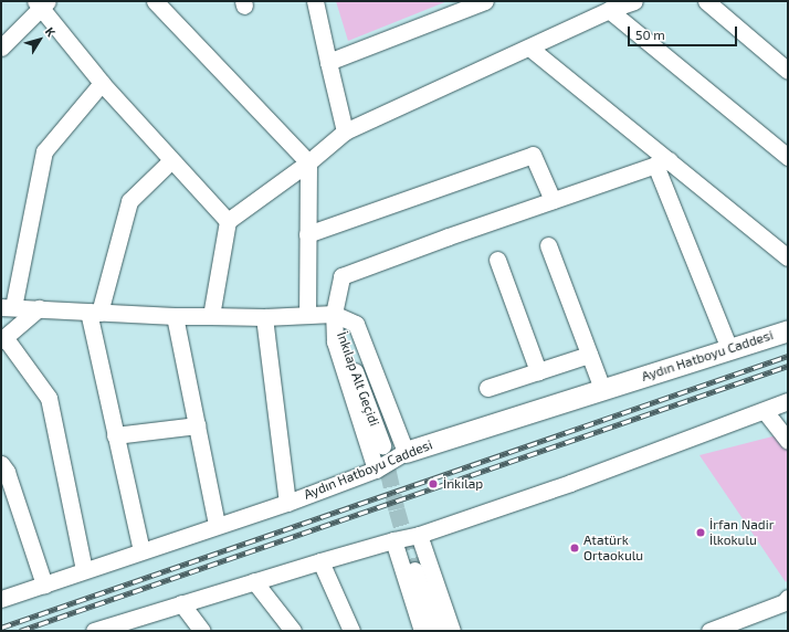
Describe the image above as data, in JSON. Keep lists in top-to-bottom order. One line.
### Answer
{"streets":{"main road":["Aydın Hatboyu Caddesi"],"street":["İnkılap Alt Geçidi"]},"places":["İnkılap","İrfan Nadir İlkokulu","Atatürk Ortaokulu"],"scale_bar":"50 m","north":"top right"}
